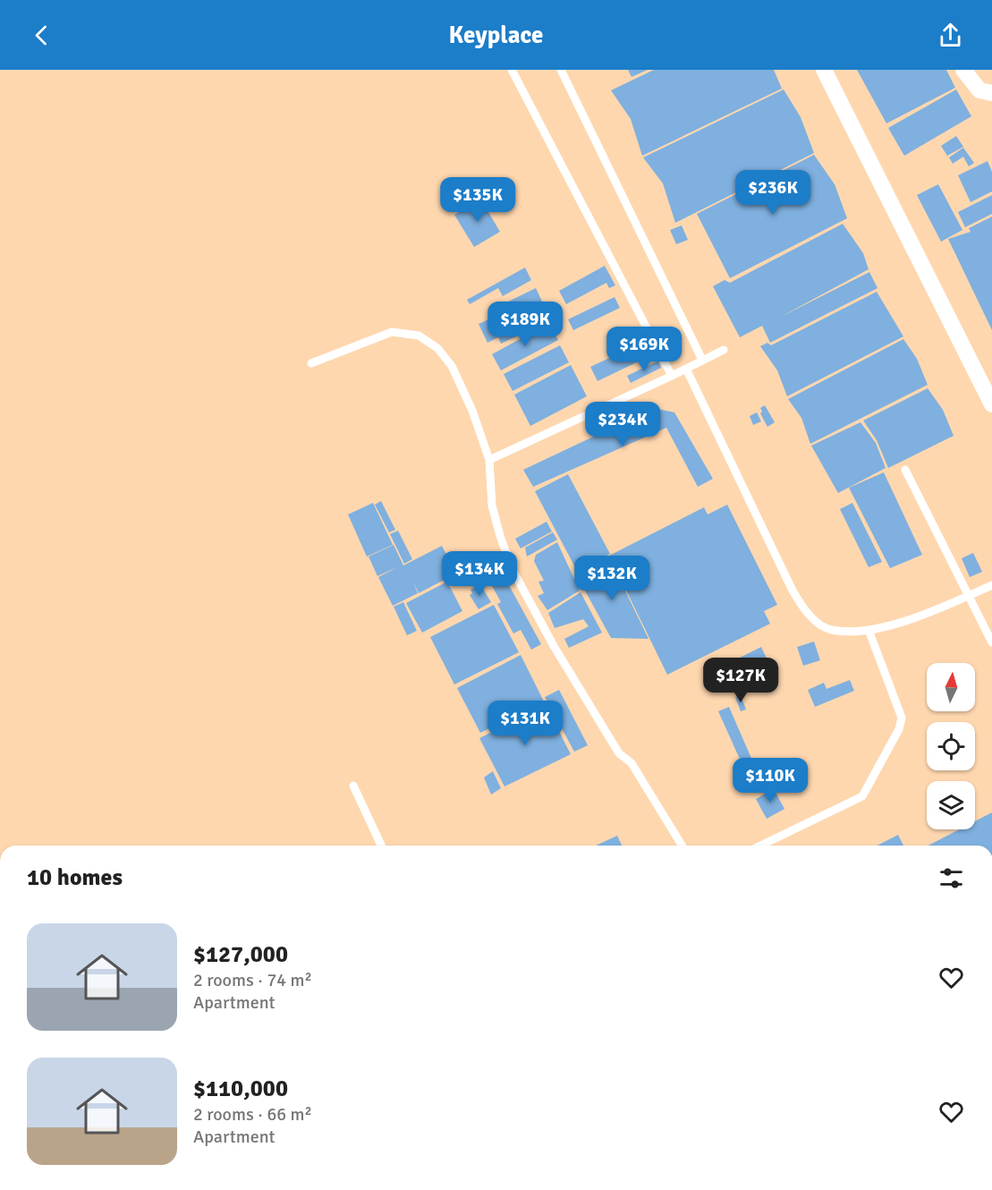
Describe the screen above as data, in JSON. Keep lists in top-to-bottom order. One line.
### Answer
{"north":"top","page":{"header":"Keyplace","price":["$236K","$135K","$189K","$169K","$234K","$134K","$132K","$127K","$131K","$110K"],"heading":"10 homes","list":[{"name":"$127,000","note":"2 rooms · 74 m² · Apartment"},{"name":"$110,000","note":"2 rooms · 66 m² · Apartment"}]}}
